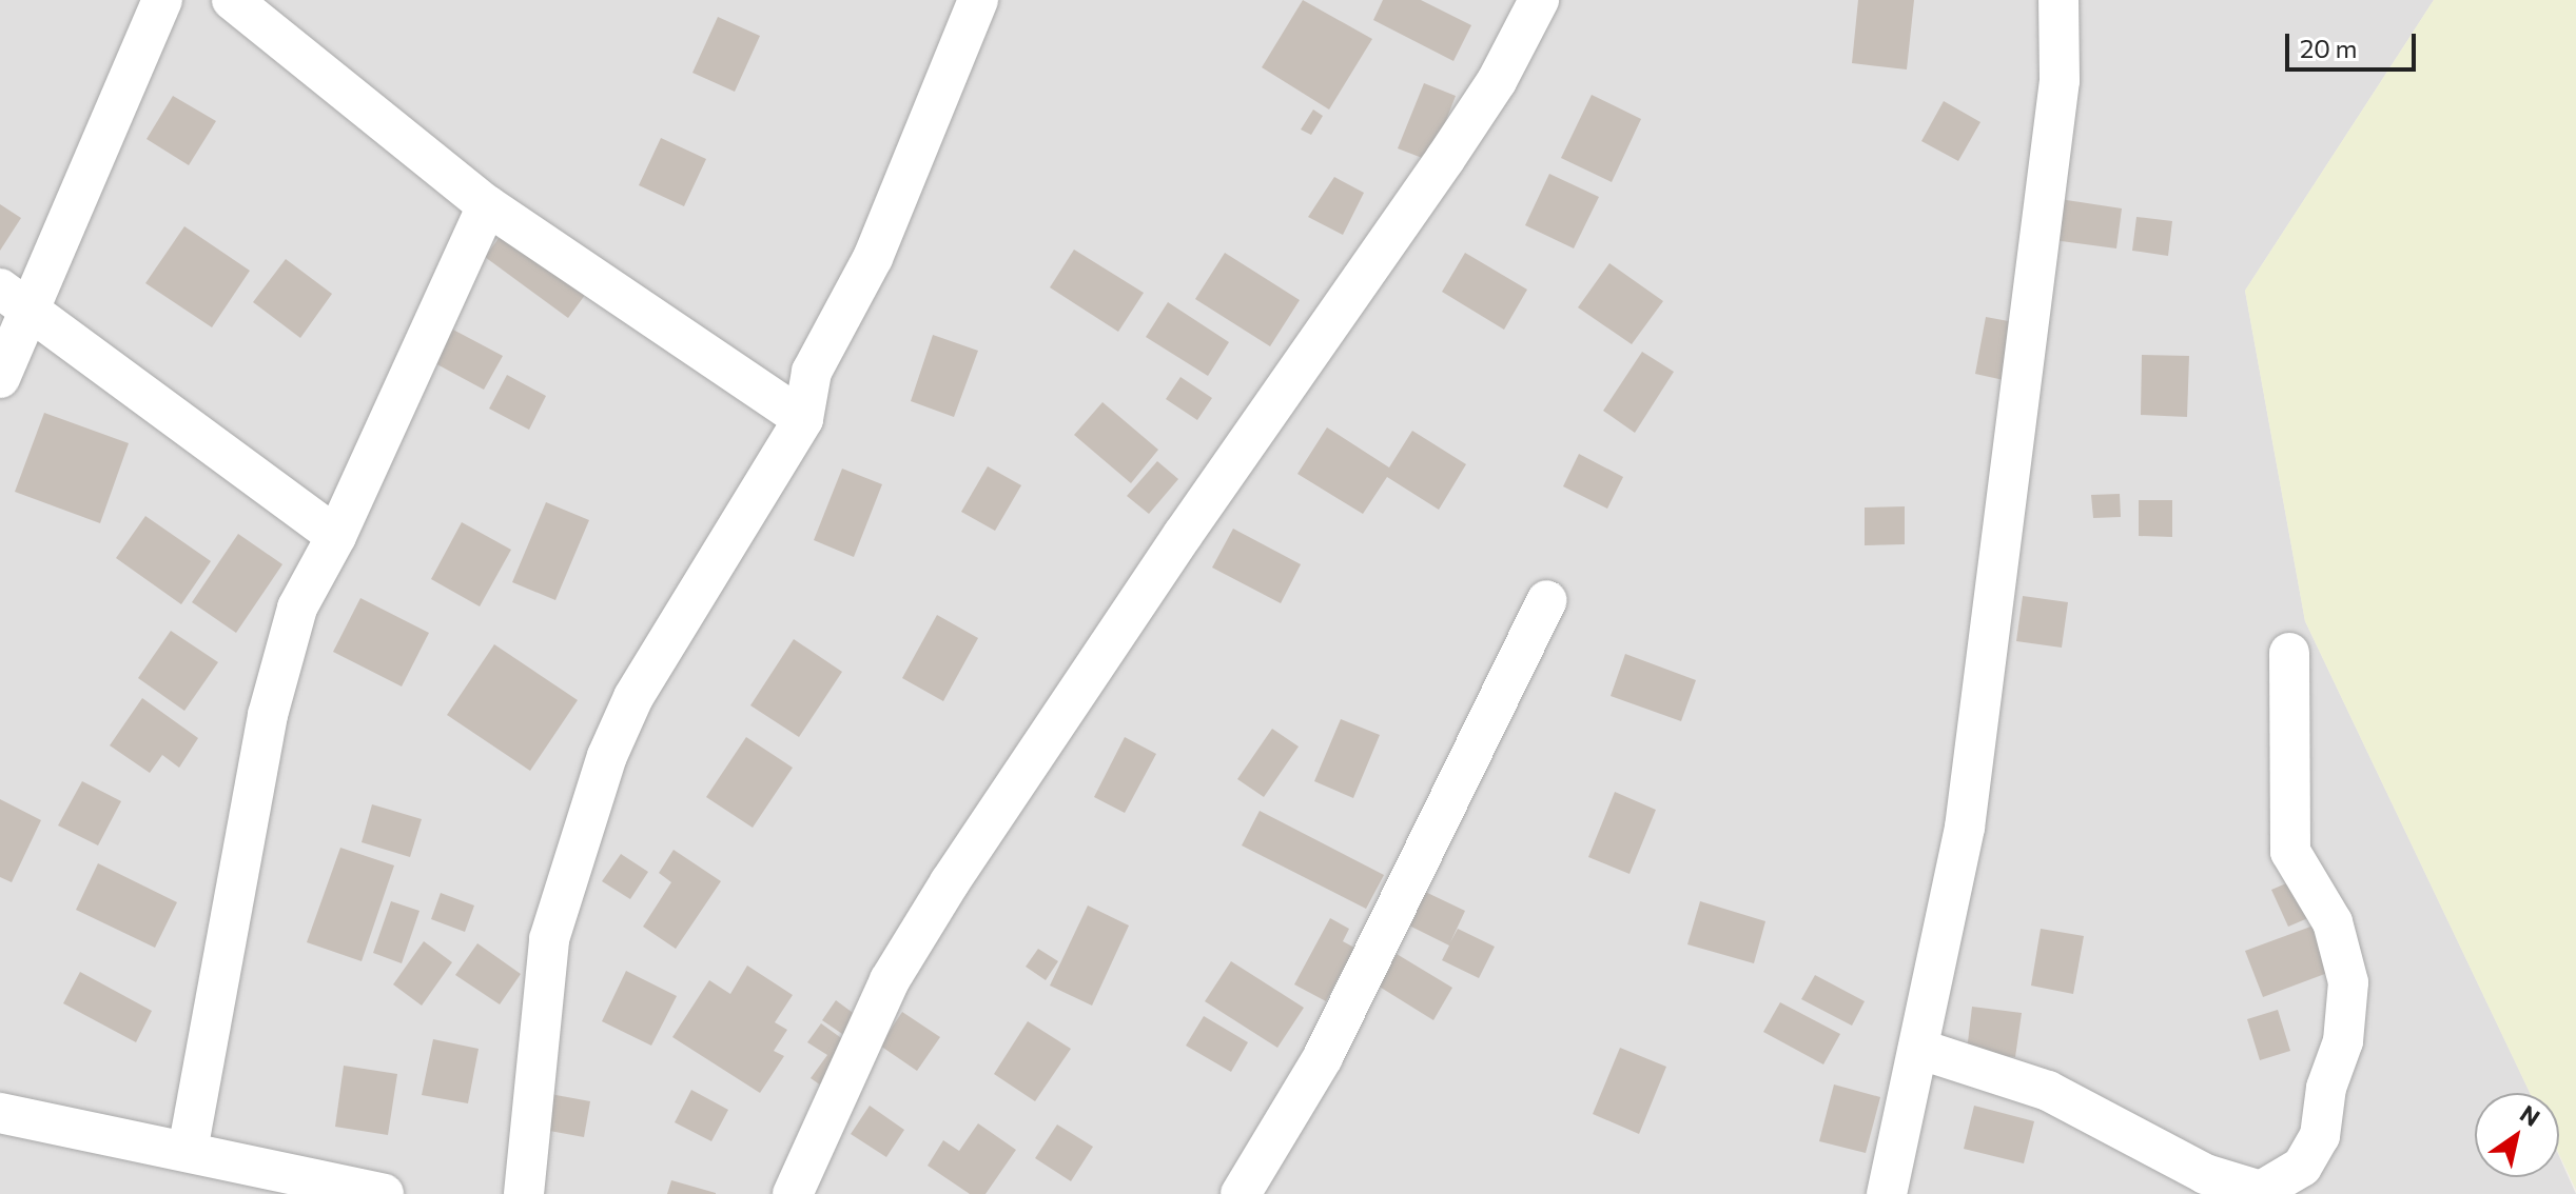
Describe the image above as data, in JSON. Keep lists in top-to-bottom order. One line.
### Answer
{"scale_bar":"20 m","north":"top right"}
